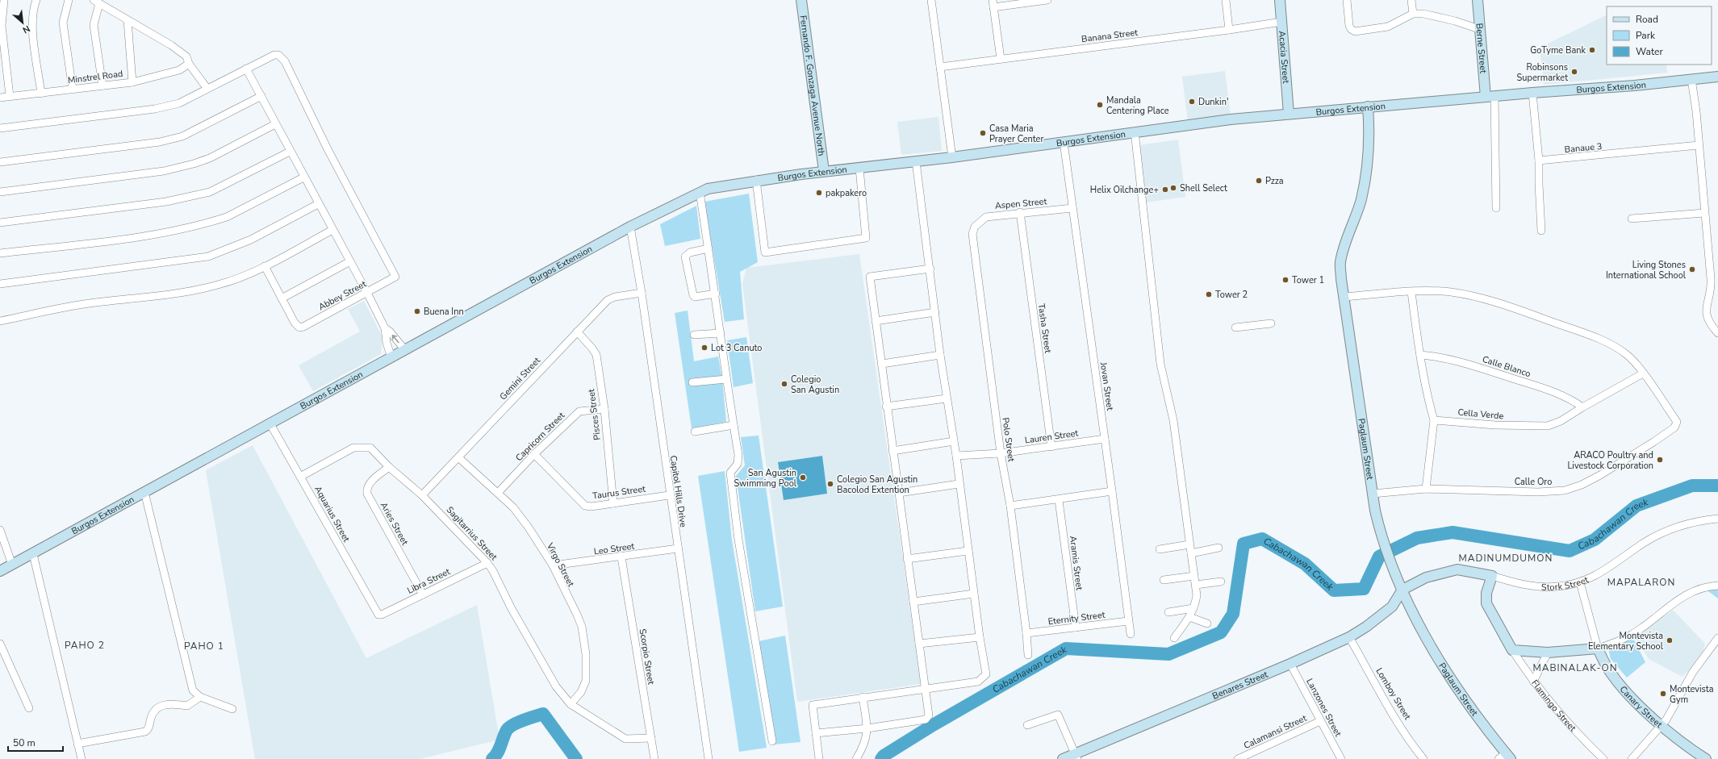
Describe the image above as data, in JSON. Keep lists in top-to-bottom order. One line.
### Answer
{"streets":{"street":["Banana Street","Berne Street","Acacia Street","Minstrel Road","Fernando F. Gonzaga Avenue North","Burgos Extension","Banaue 3","Aspen Street","Abbey Street","Tasha Street","Calle Blanco","Gemini Street","Jovan Street","Cella Verde","Pisces Street","Capricorn Street","Lauren Street","Polo Street","Paglaum Street","Calle Oro","Capitol Hills Drive","Taurus Street","Aquarius Street","Aries Street","Sagitarrius Street","Leo Street","Aramis Street","Virgo Street","Libra Street","Stork Street","Eternity Street","Scorpio Street","Benares Street","Lomboy Street","Flamingo Street","Canary Street","Lanzones Street","Calamansi Street"]},"crossings":[["Banana Street","Acacia Street"],["Berne Street","Burgos Extension"],["Acacia Street","Burgos Extension"],["Fernando F. Gonzaga Avenue North","Burgos Extension"],["Burgos Extension","Jovan Street"],["Burgos Extension","Paglaum Street"],["Burgos Extension","Capitol Hills Drive"],["Burgos Extension","Aquarius Street"],["Aspen Street","Tasha Street"],["Aspen Street","Jovan Street"],["Aspen Street","Polo Street"],["Tasha Street","Lauren Street"],["Calle Blanco","Cella Verde"],["Gemini Street","Pisces Street"],["Gemini Street","Capitol Hills Drive"],["Gemini Street","Sagitarrius Street"],["Gemini Street","Virgo Street"],["Jovan Street","Lauren Street"],["Jovan Street","Eternity Street"],["Cella Verde","Calle Oro"],["Pisces Street","Capricorn Street"],["Pisces Street","Taurus Street"],["Capricorn Street","Taurus Street"],["Capricorn Street","Virgo Street"],["Lauren Street","Polo Street"],["Polo Street","Eternity Street"],["Paglaum Street","Calle Oro"],["Paglaum Street","Stork Street"],["Paglaum Street","Benares Street"],["Capitol Hills Drive","Taurus Street"],["Capitol Hills Drive","Leo Street"],["Aquarius Street","Sagitarrius Street"],["Aquarius Street","Libra Street"],["Aries Street","Sagitarrius Street"],["Aries Street","Libra Street"],["Sagitarrius Street","Virgo Street"],["Sagitarrius Street","Libra Street"],["Sagitarrius Street","Scorpio Street"],["Leo Street","Virgo Street"],["Leo Street","Scorpio Street"],["Aramis Street","Eternity Street"],["Stork Street","Benares Street"],["Stork Street","Flamingo Street"],["Stork Street","Canary Street"],["Benares Street","Lomboy Street"],["Benares Street","Lanzones Street"],["Lanzones Street","Calamansi Street"]],"districts":["MADINUMDUMON","MAPALARON","PAHO 2","PAHO 1","MABINALAK-ON"],"water":["Cabachawan Creek"],"places":["GoTyme Bank","Robinsons Supermarket","Dunkin'","Mandala Centering Place","Casa Maria Prayer Center","Pzza","Shell Select","Helix Oilchange+","pakpakero","Living Stones International School","Tower 1","Tower 2","Buena Inn","Lot 3 Canuto","Colegio San Agustin","ARACO Poultry and Livestock Corporation","San Agustin Swimming Pool","Colegio San Agustin Bacolod Extention","Montevista Elementary School","Montevista Gym"],"legend":["Road","Park","Water"],"scale_bar":"50 m","north":"bottom right"}
